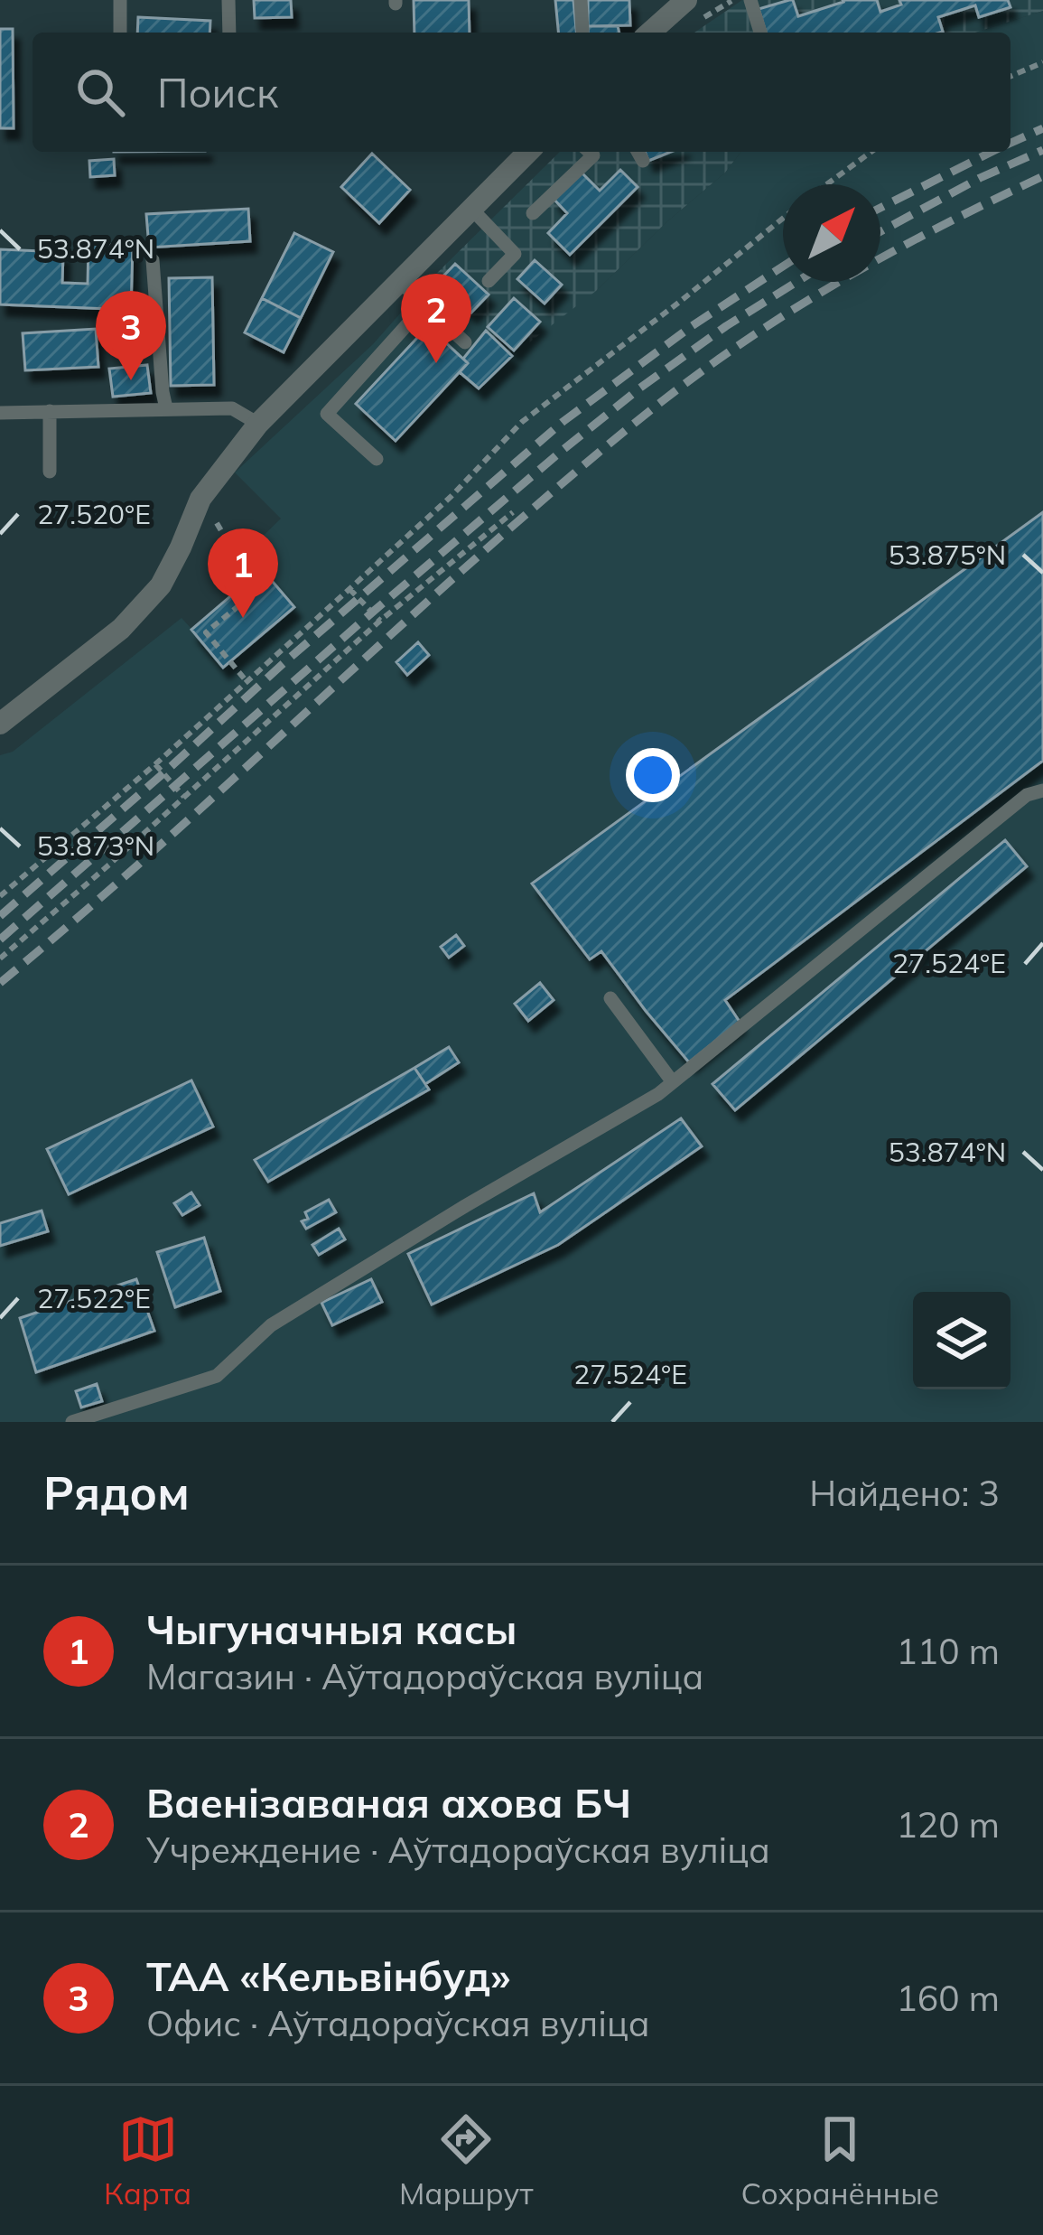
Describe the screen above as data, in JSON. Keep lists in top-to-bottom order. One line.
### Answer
{"north":"top right","page":{"search":"Поиск","pins":["2","3","1"],"heading":["Рядом","Найдено: 3"],"list":[{"mark":"1","name":"Чыгуначныя касы","note":"Магазин · Аўтадораўская вуліца","value":"110 m"},{"mark":"2","name":"Ваенізаваная ахова БЧ","note":"Учреждение · Аўтадораўская вуліца","value":"120 m"},{"mark":"3","name":"ТАА «Кельвінбуд»","note":"Офис · Аўтадораўская вуліца","value":"160 m"}],"nav":["Карта","Маршрут","Сохранённые"]},"coordinates":["53.874°N","27.520°E","53.875°N","53.873°N","27.524°E","27.522°E"]}
